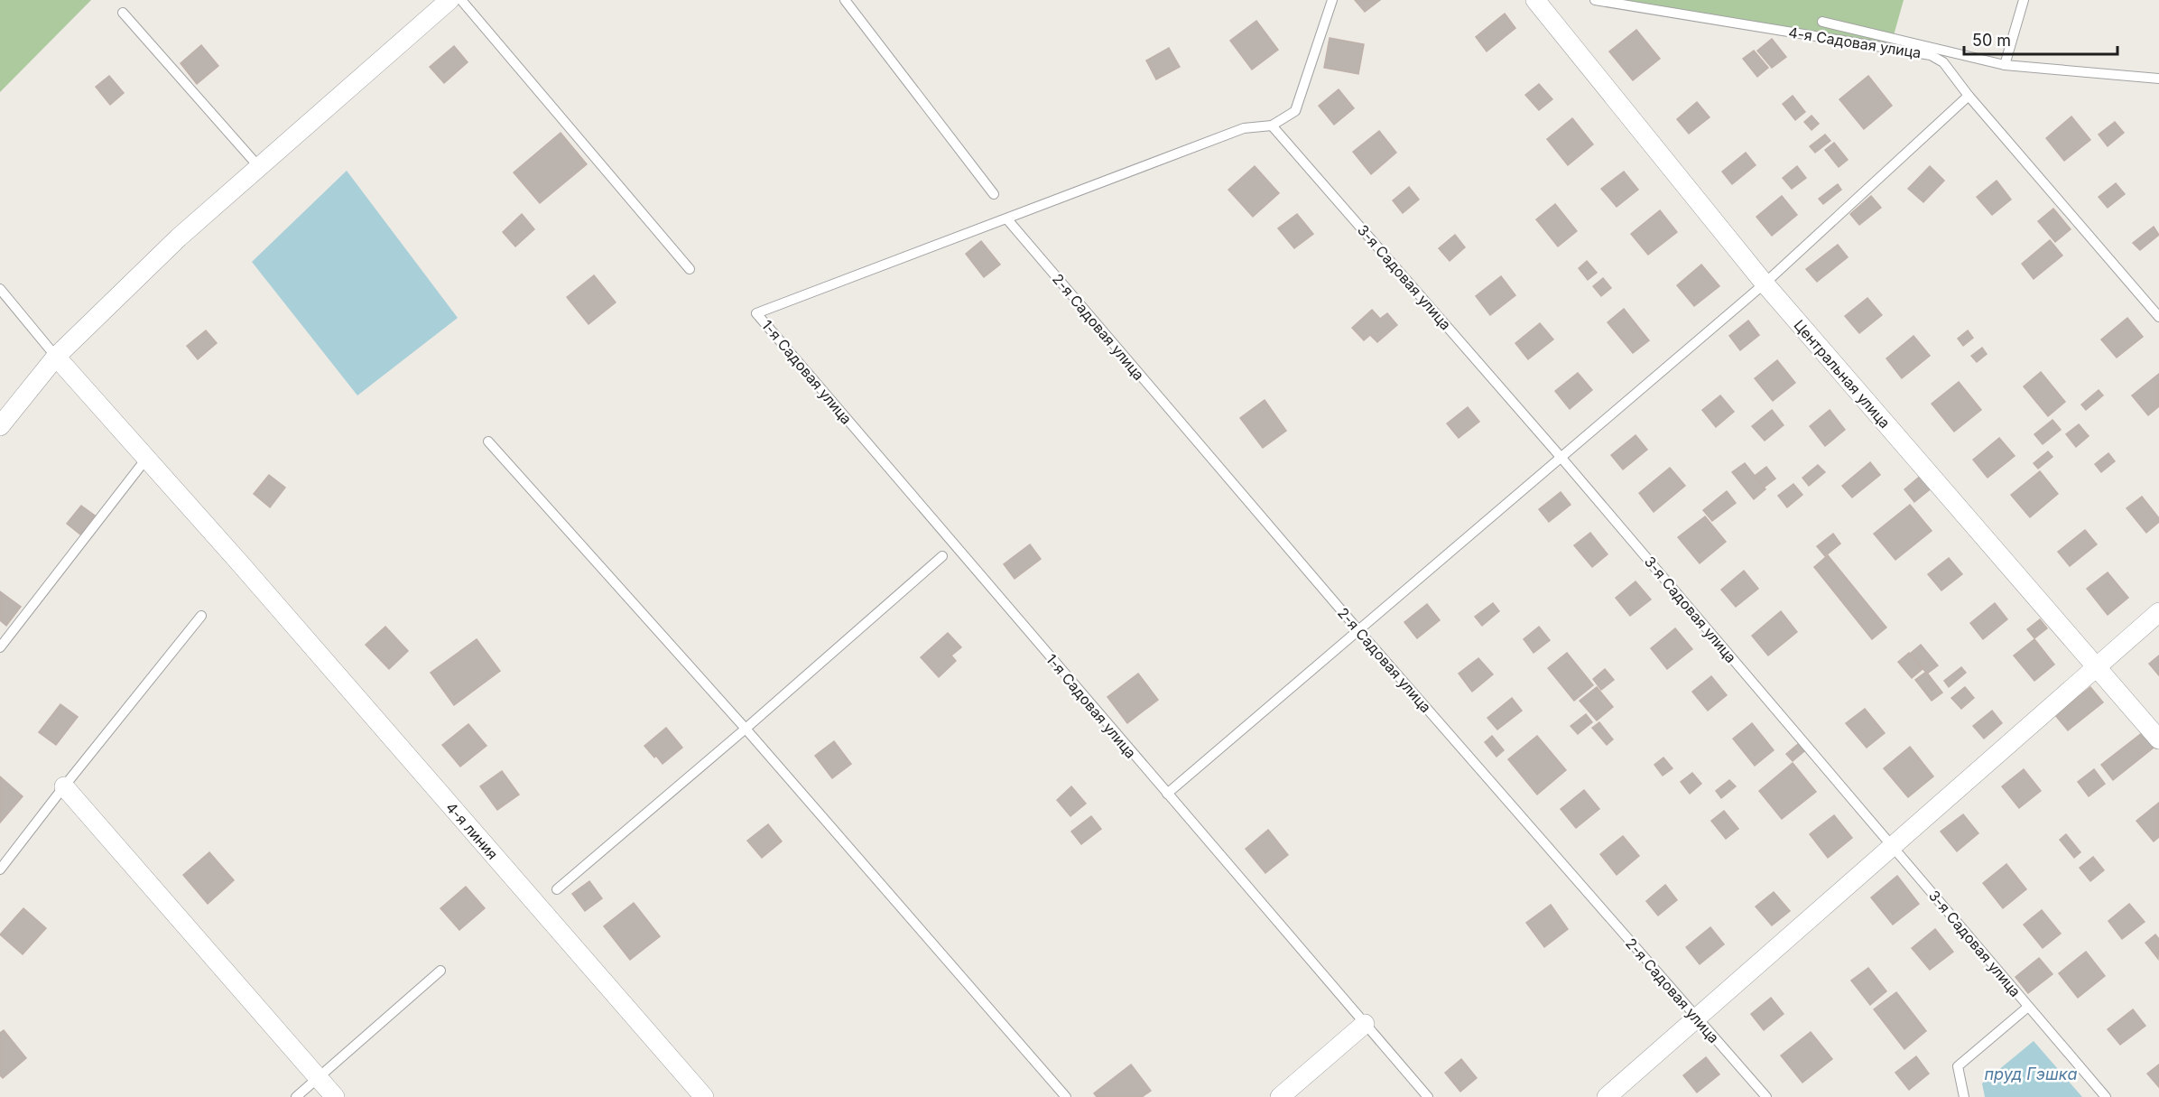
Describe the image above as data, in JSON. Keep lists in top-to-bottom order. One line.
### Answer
{"streets":{"street":["Центральная улица","4-я линия"],"lane":["4-я Садовая улица","3-я Садовая улица","2-я Садовая улица","1-я Садовая улица"]},"crossings":[["2-я Садовая улица","1-я Садовая улица"]],"water":["пруд Гэшка"],"scale_bar":"50 m"}
